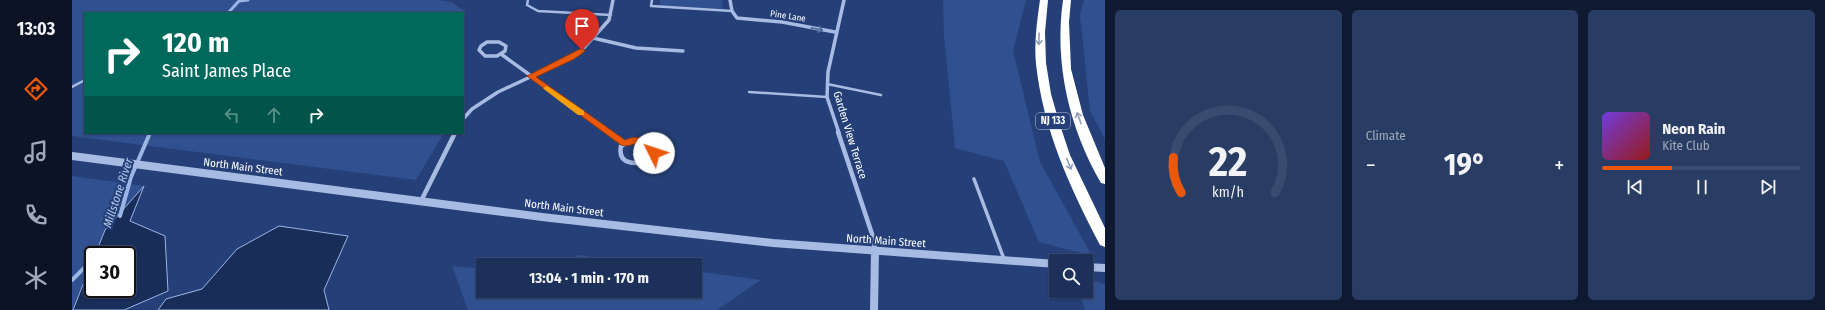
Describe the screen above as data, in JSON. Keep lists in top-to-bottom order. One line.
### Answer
{"streets":{"highway":["NJ 133"],"street":["Pine Lane","Garden View Terrace","North Main Street"]},"crossings":[["Pine Lane","Garden View Terrace"],["Garden View Terrace","North Main Street"]],"one_way":["Pine Lane"],"water":["Millstone River"],"page":{"tabs":"13:03","tile":"Climate","turn":["120 m","Saint James Place"],"song":["Neon Rain","Kite Club"],"heat":["−","19°","+"],"limit":"30","trip":"13:04 · 1 min · 170 m","gauge":["22","km/h"]}}
